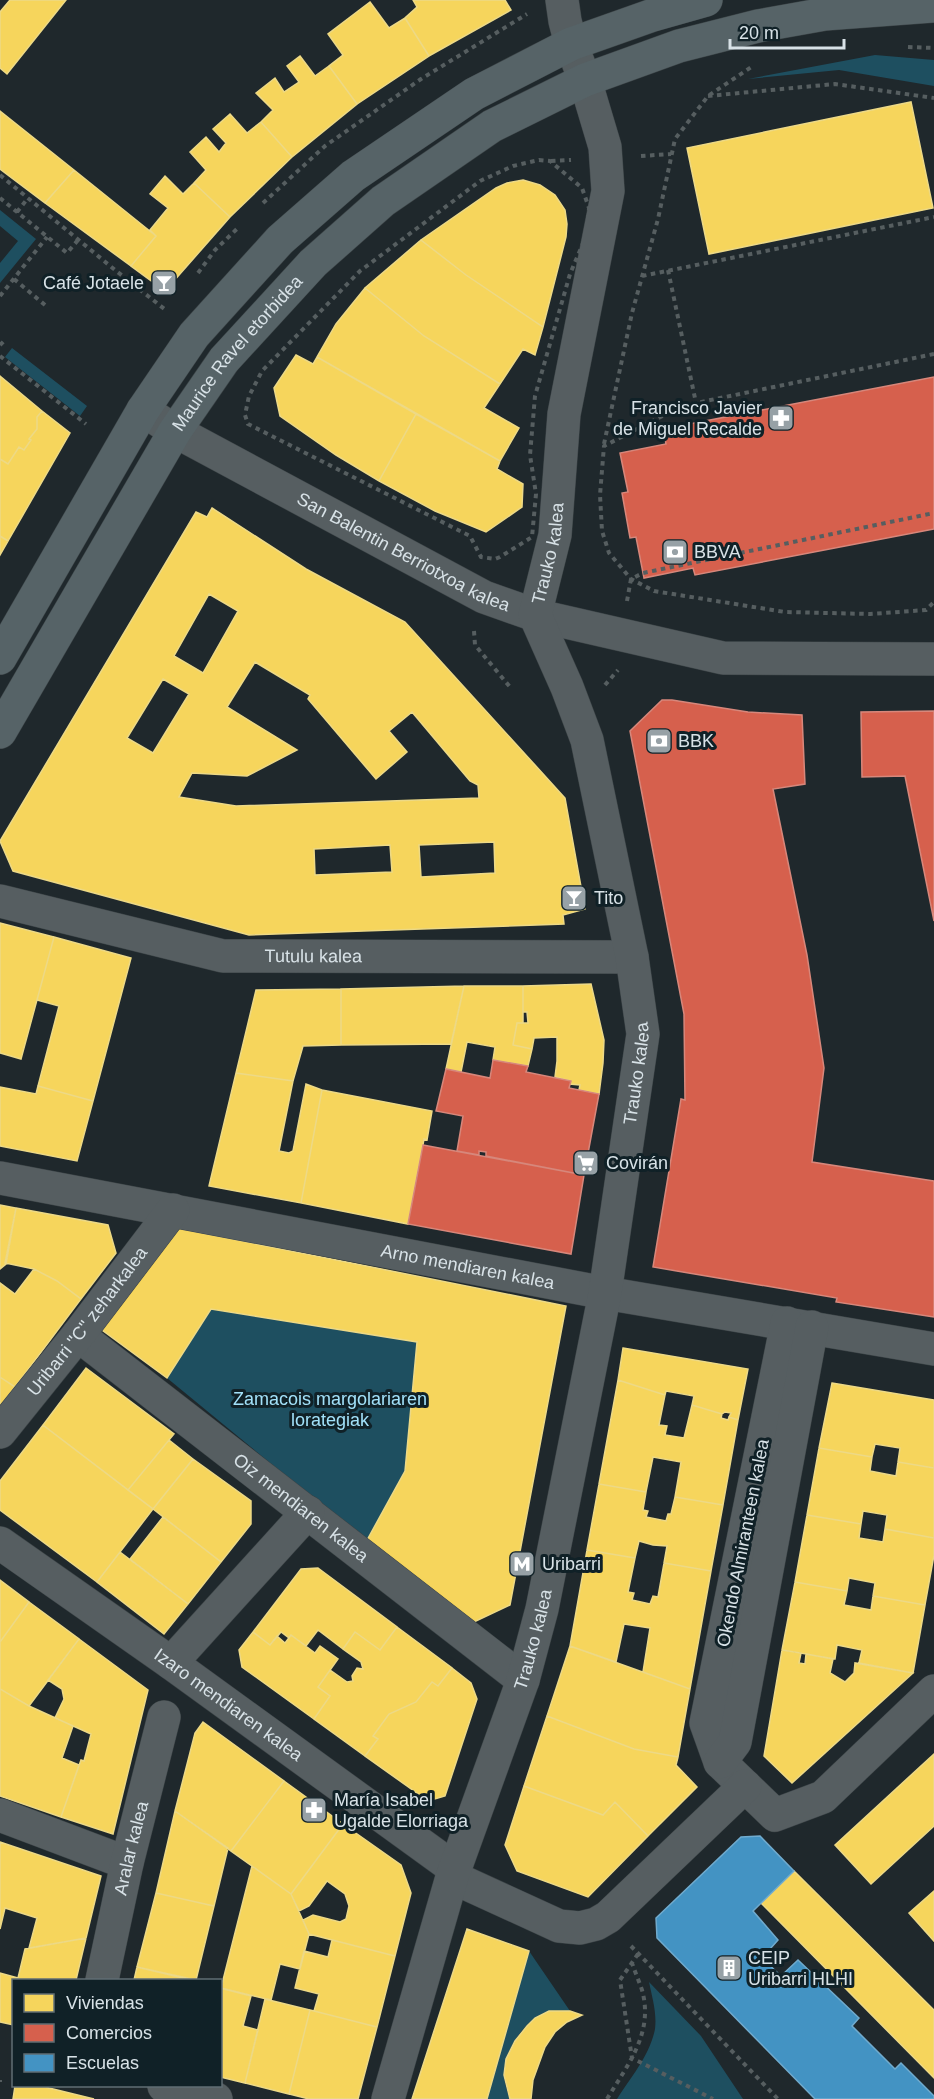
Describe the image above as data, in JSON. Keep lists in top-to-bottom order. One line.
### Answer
{"streets":{"main road":["Maurice Ravel etorbidea"],"street":["San Balentin Berriotxoa kalea","Trauko kalea","Tutulu kalea","Arno mendiaren kalea","Uribarri \"C\" zeharkalea","Oiz mendiaren kalea","Okendo Almiranteen kalea","Izaro mendiaren kalea","Aralar kalea"]},"crossings":[["Maurice Ravel etorbidea","San Balentin Berriotxoa kalea"],["Maurice Ravel etorbidea","Trauko kalea"],["San Balentin Berriotxoa kalea","Trauko kalea"],["Trauko kalea","Tutulu kalea"],["Trauko kalea","Arno mendiaren kalea"],["Trauko kalea","Oiz mendiaren kalea"],["Trauko kalea","Izaro mendiaren kalea"],["Arno mendiaren kalea","Uribarri \"C\" zeharkalea"],["Arno mendiaren kalea","Okendo Almiranteen kalea"],["Uribarri \"C\" zeharkalea","Oiz mendiaren kalea"],["Okendo Almiranteen kalea","Izaro mendiaren kalea"]],"parks":["Zamacois margolariaren lorategiak"],"places":{"bar":["Café Jotaele","Tito"],"pharmacy":["Francisco Javier de Miguel Recalde","María Isabel Ugalde Elorriaga"],"bank":["BBVA","BBK"],"supermarket":["Covirán"],"metro station":["Uribarri"],"building":["CEIP Uribarri HLHI"]},"legend":["Viviendas","Comercios","Escuelas"],"scale_bar":"20 m"}
